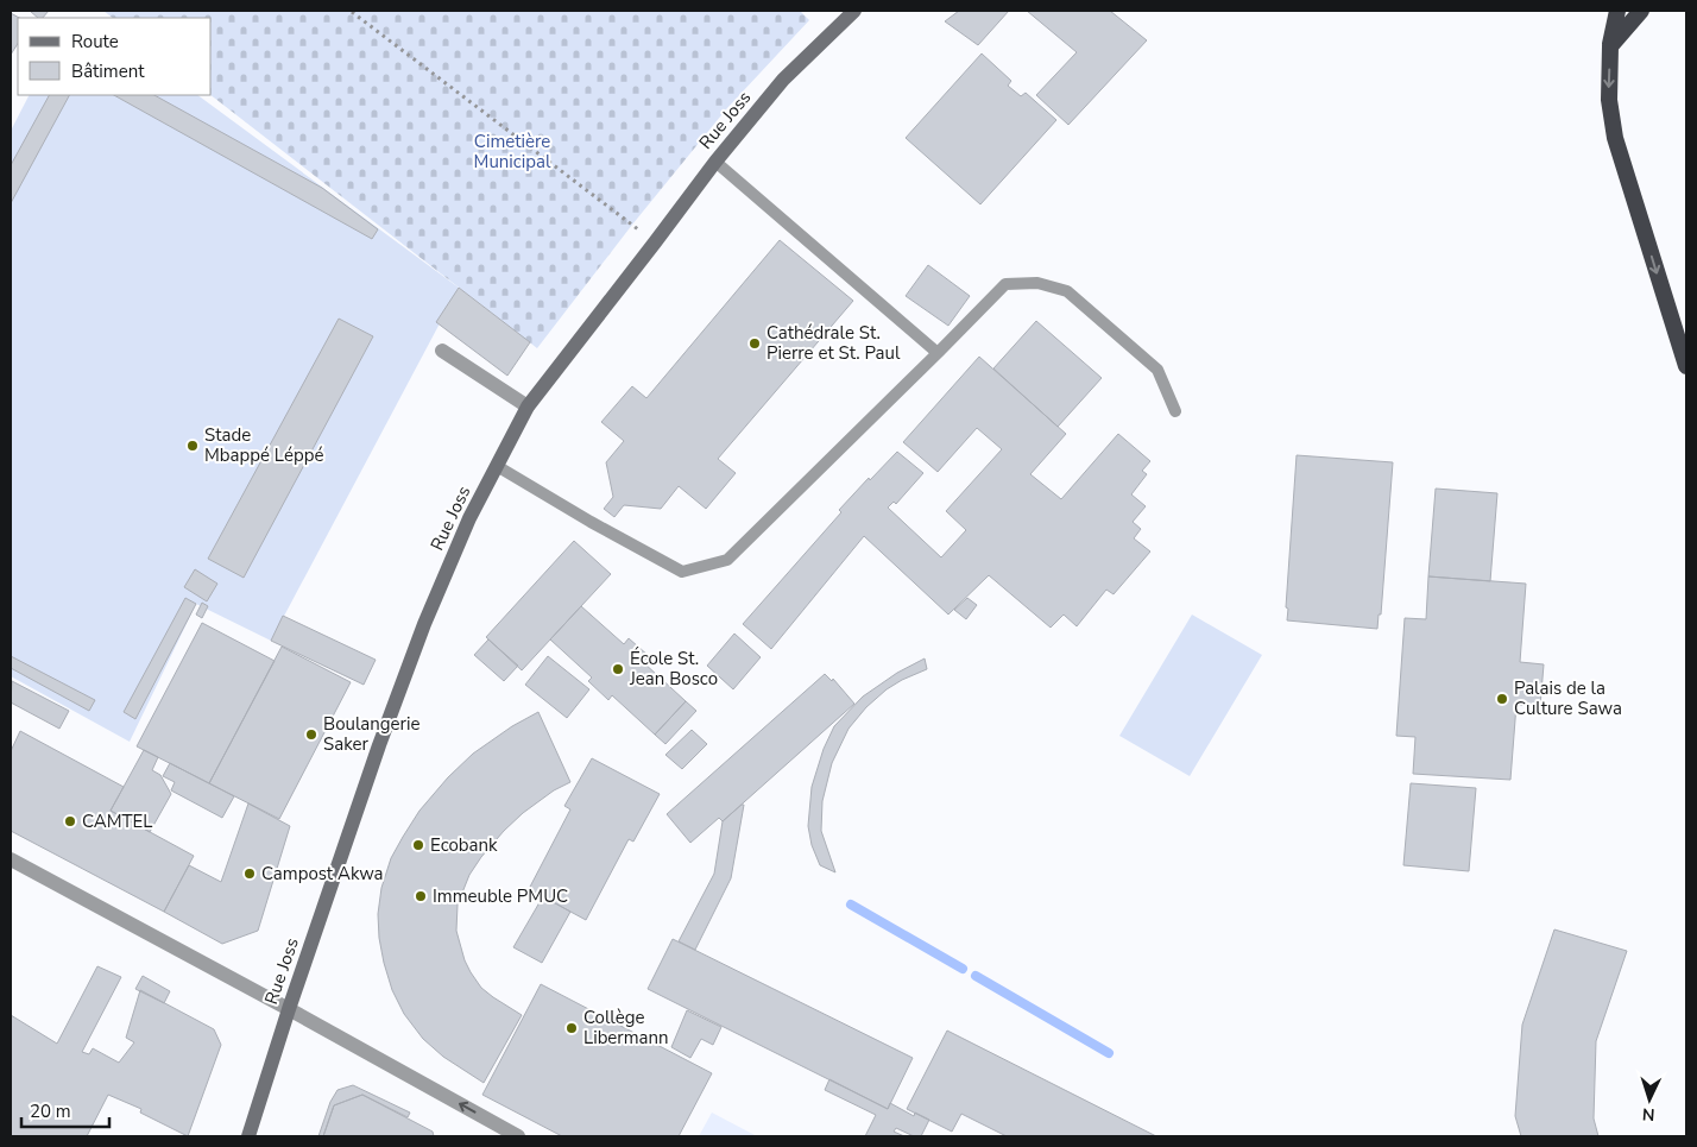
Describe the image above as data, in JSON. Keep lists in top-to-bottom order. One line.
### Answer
{"streets":{"main road":["Rue Joss"]},"parks":["Cimetière Municipal"],"places":["Cathédrale St. Pierre et St. Paul","Stade Mbappé Léppé","École St. Jean Bosco","Palais de la Culture Sawa","Boulangerie Saker","CAMTEL","Ecobank","Campost Akwa","Immeuble PMUC","Collège Libermann"],"legend":["Route","Bâtiment"],"scale_bar":"20 m","north":"bottom"}
